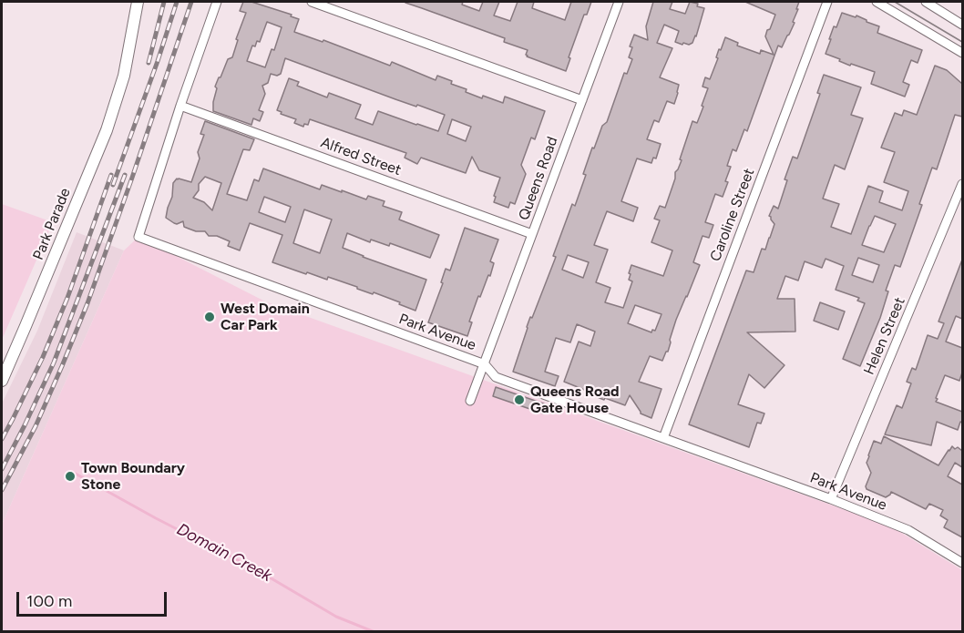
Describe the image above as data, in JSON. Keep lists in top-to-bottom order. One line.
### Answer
{"streets":{"street":["Alfred Street","Queens Road","Caroline Street","Park Parade","Park Avenue","Helen Street"]},"crossings":[["Alfred Street","Queens Road"],["Alfred Street","Park Avenue"],["Queens Road","Park Avenue"],["Caroline Street","Park Avenue"],["Park Avenue","Helen Street"]],"water":["Domain Creek"],"places":["West Domain Car Park","Queens Road Gate House","Town Boundary Stone"],"scale_bar":"100 m"}
